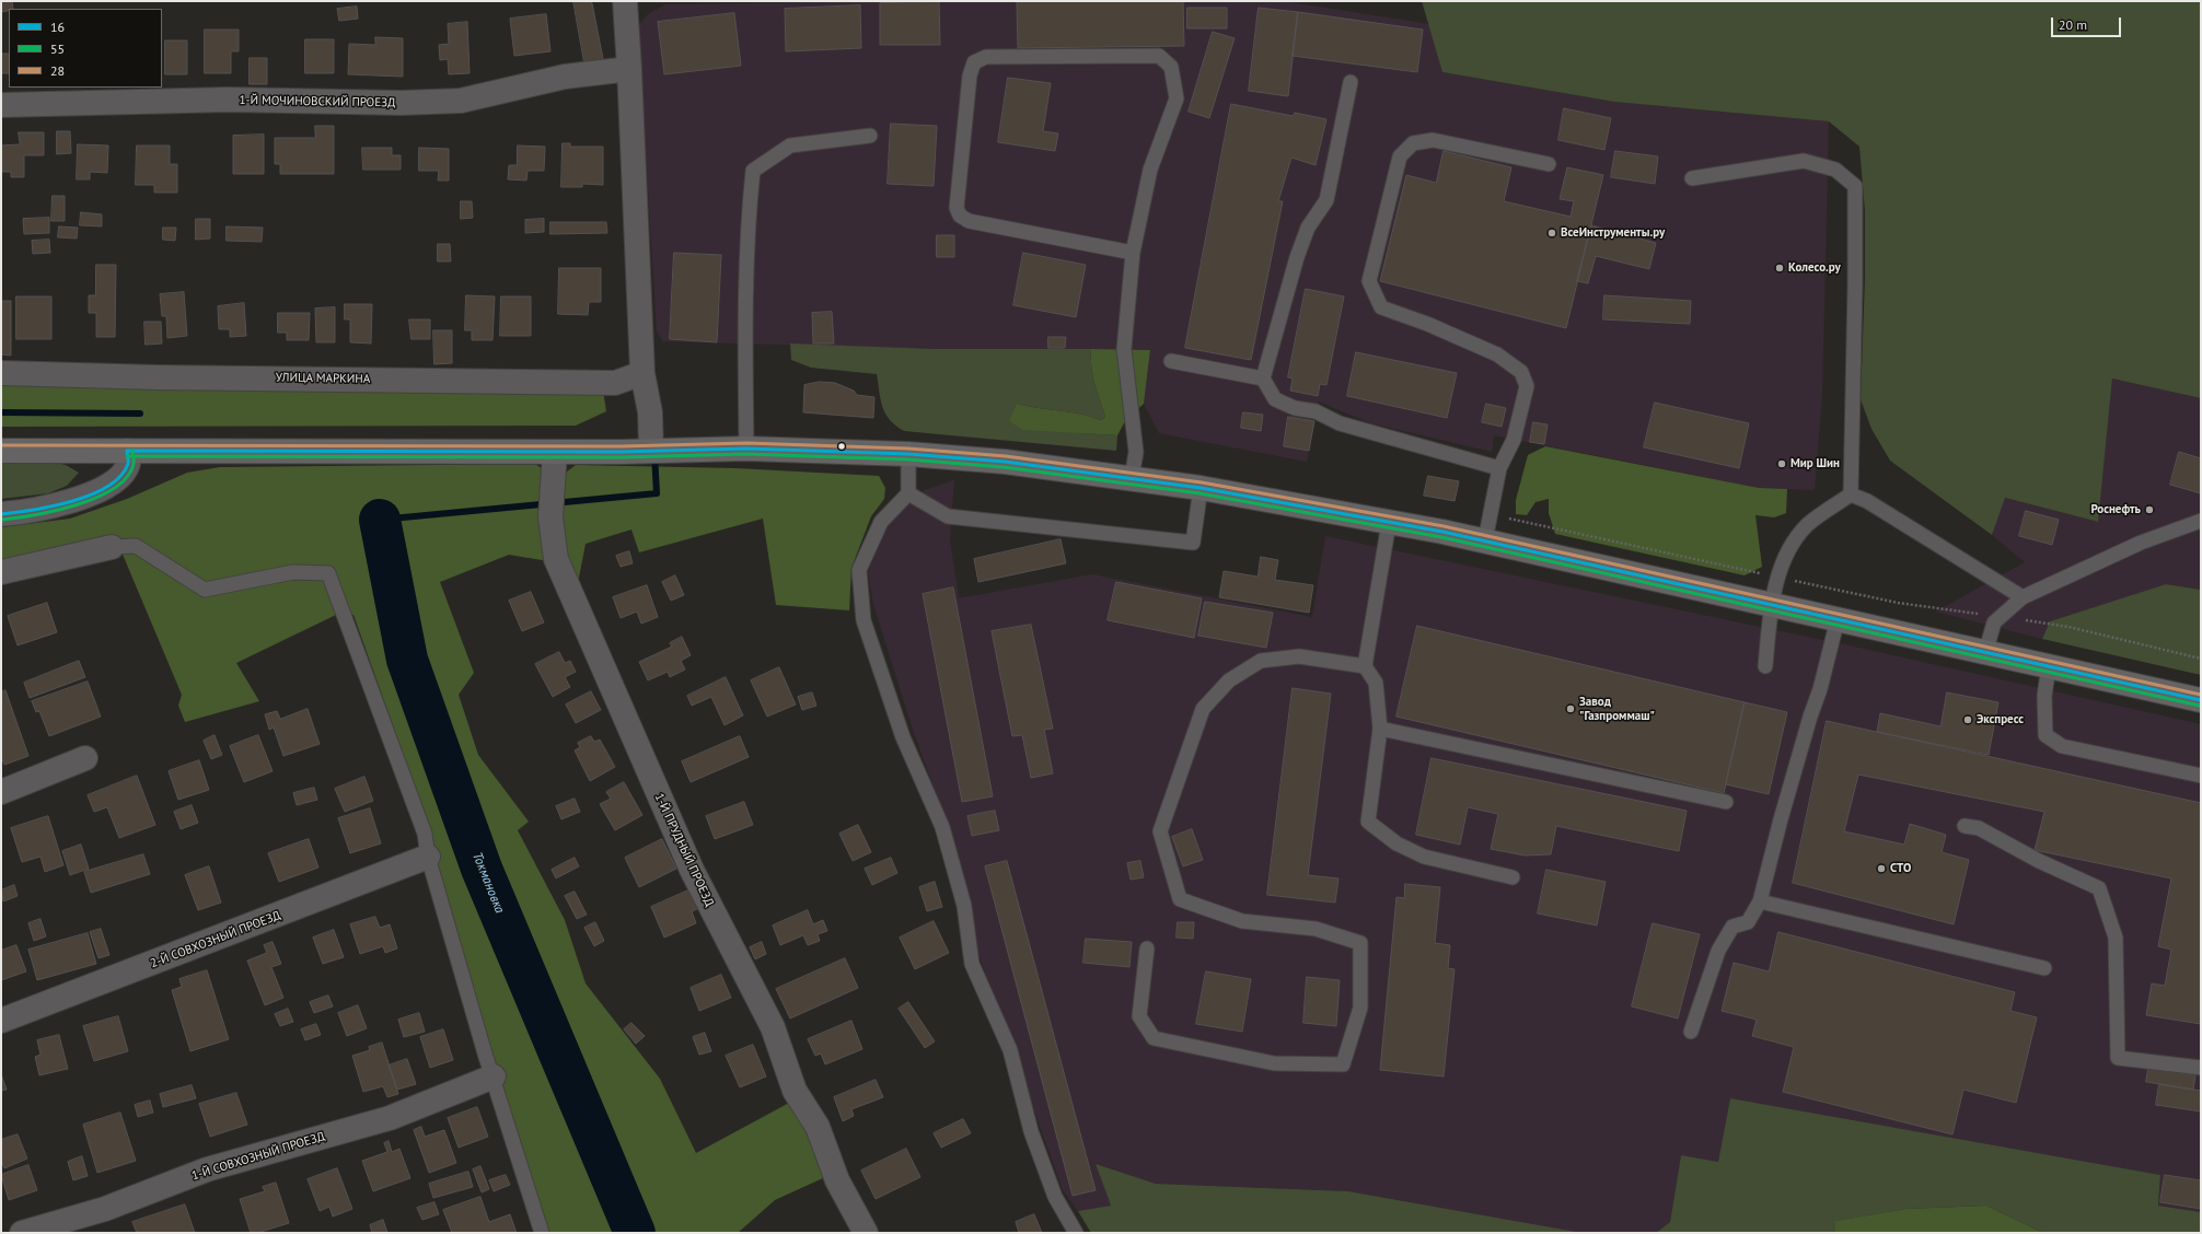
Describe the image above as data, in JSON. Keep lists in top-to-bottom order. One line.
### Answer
{"streets":{"street":["1-Й МОЧИНОВСКИЙ ПРОЕЗД","УЛИЦА МАРКИНА","1-Й ПРУДНЫЙ ПРОЕЗД","2-Й СОВХОЗНЫЙ ПРОЕЗД","1-Й СОВХОЗНЫЙ ПРОЕЗД"]},"water":["Токмановка"],"places":["ВсеИнструменты.ру","Колесо.ру","Мир Шин","Роснефть","Завод \"Газпроммаш\"","Экспресс","СТО"],"lines":["transit line 28","transit line 16","transit line 55"],"legend":["16","55","28"],"scale_bar":"20 m"}
